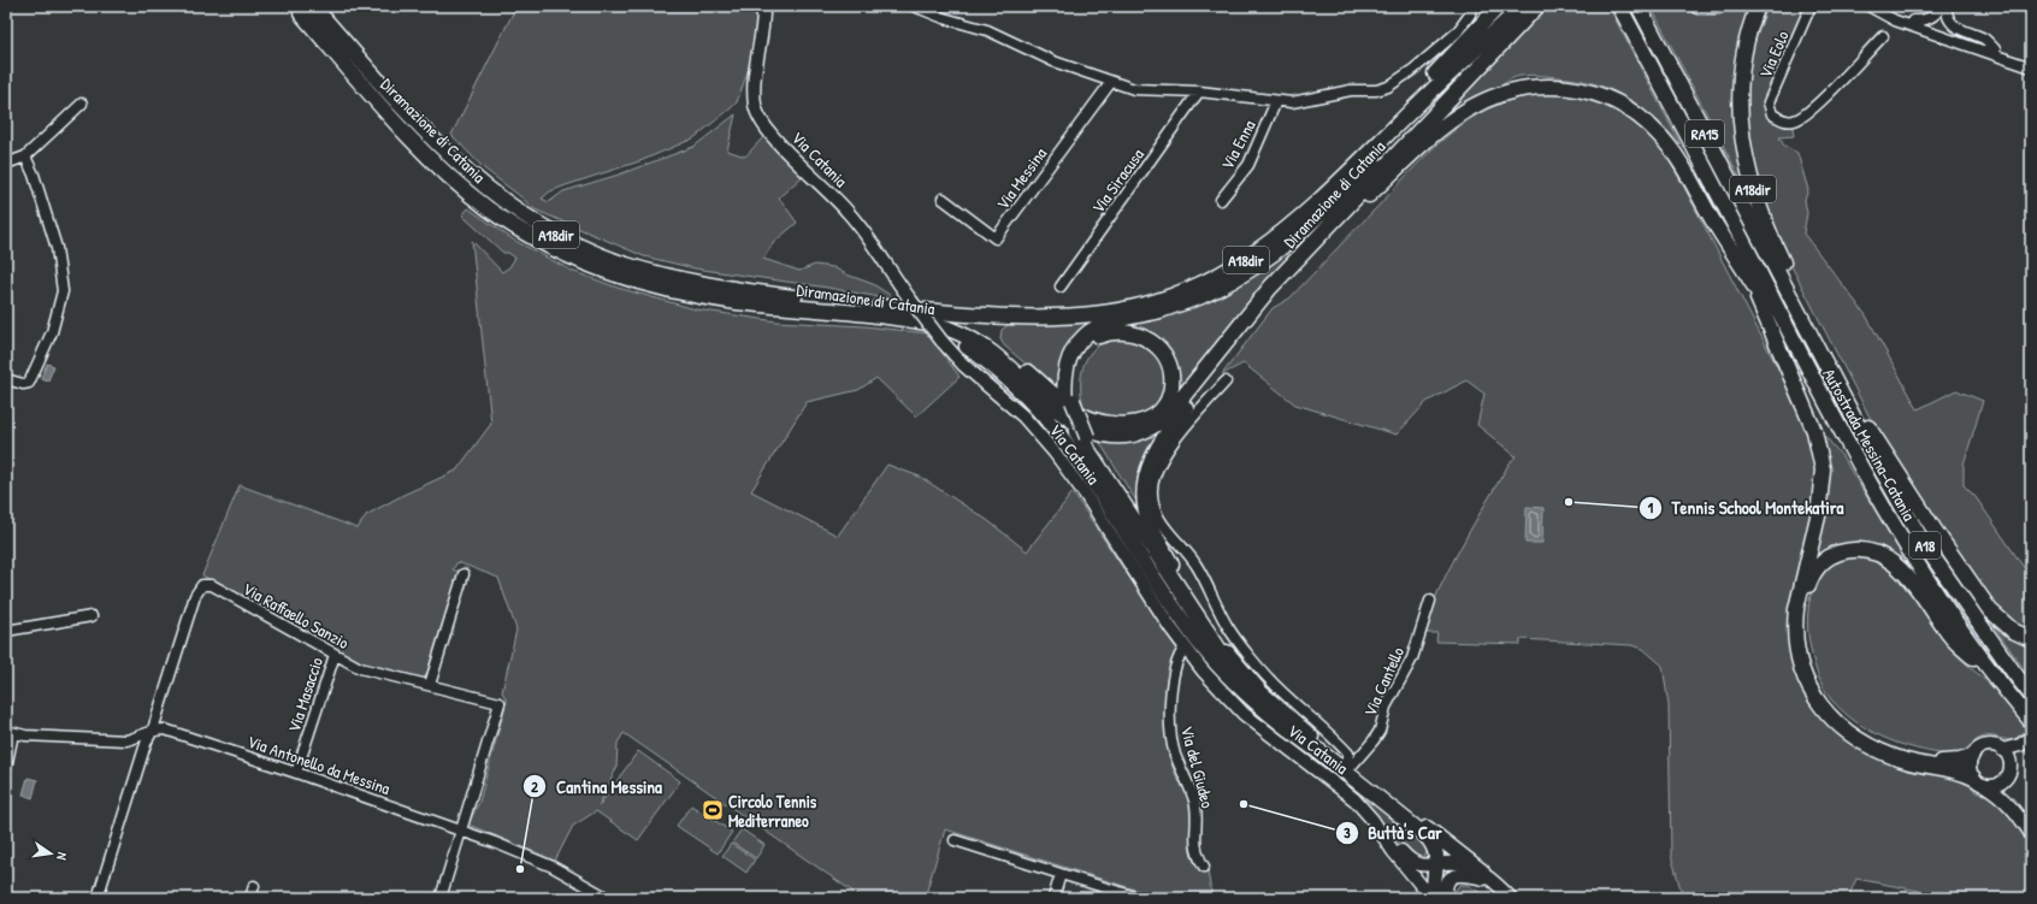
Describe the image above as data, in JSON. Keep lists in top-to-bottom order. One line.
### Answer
{"streets":{"highway":["Diramazione di Catania","RA15","A18dir","Autostrada Messina-Catania","A18"],"main road":["Via Catania"],"street":["Via Eolo","Via Enna","Via Messina","Via Siracusa","Via Raffaello Sanzio","Via Cantello","Via Masaccio","Via Antonello da Messina","Via del Giudeo"]},"crossings":[["RA15","Autostrada Messina-Catania"],["Via Catania","Via Cantello"],["Via Catania","Via del Giudeo"],["A18dir","Autostrada Messina-Catania"],["Via Raffaello Sanzio","Via Masaccio"],["Via Raffaello Sanzio","Via Antonello da Messina"],["Via Masaccio","Via Antonello da Messina"]],"places":{"other":["Tennis School Montekatira","Buttà's Car","Cantina Messina"],"sports":["Circolo Tennis Mediterraneo"]},"north":"right"}
